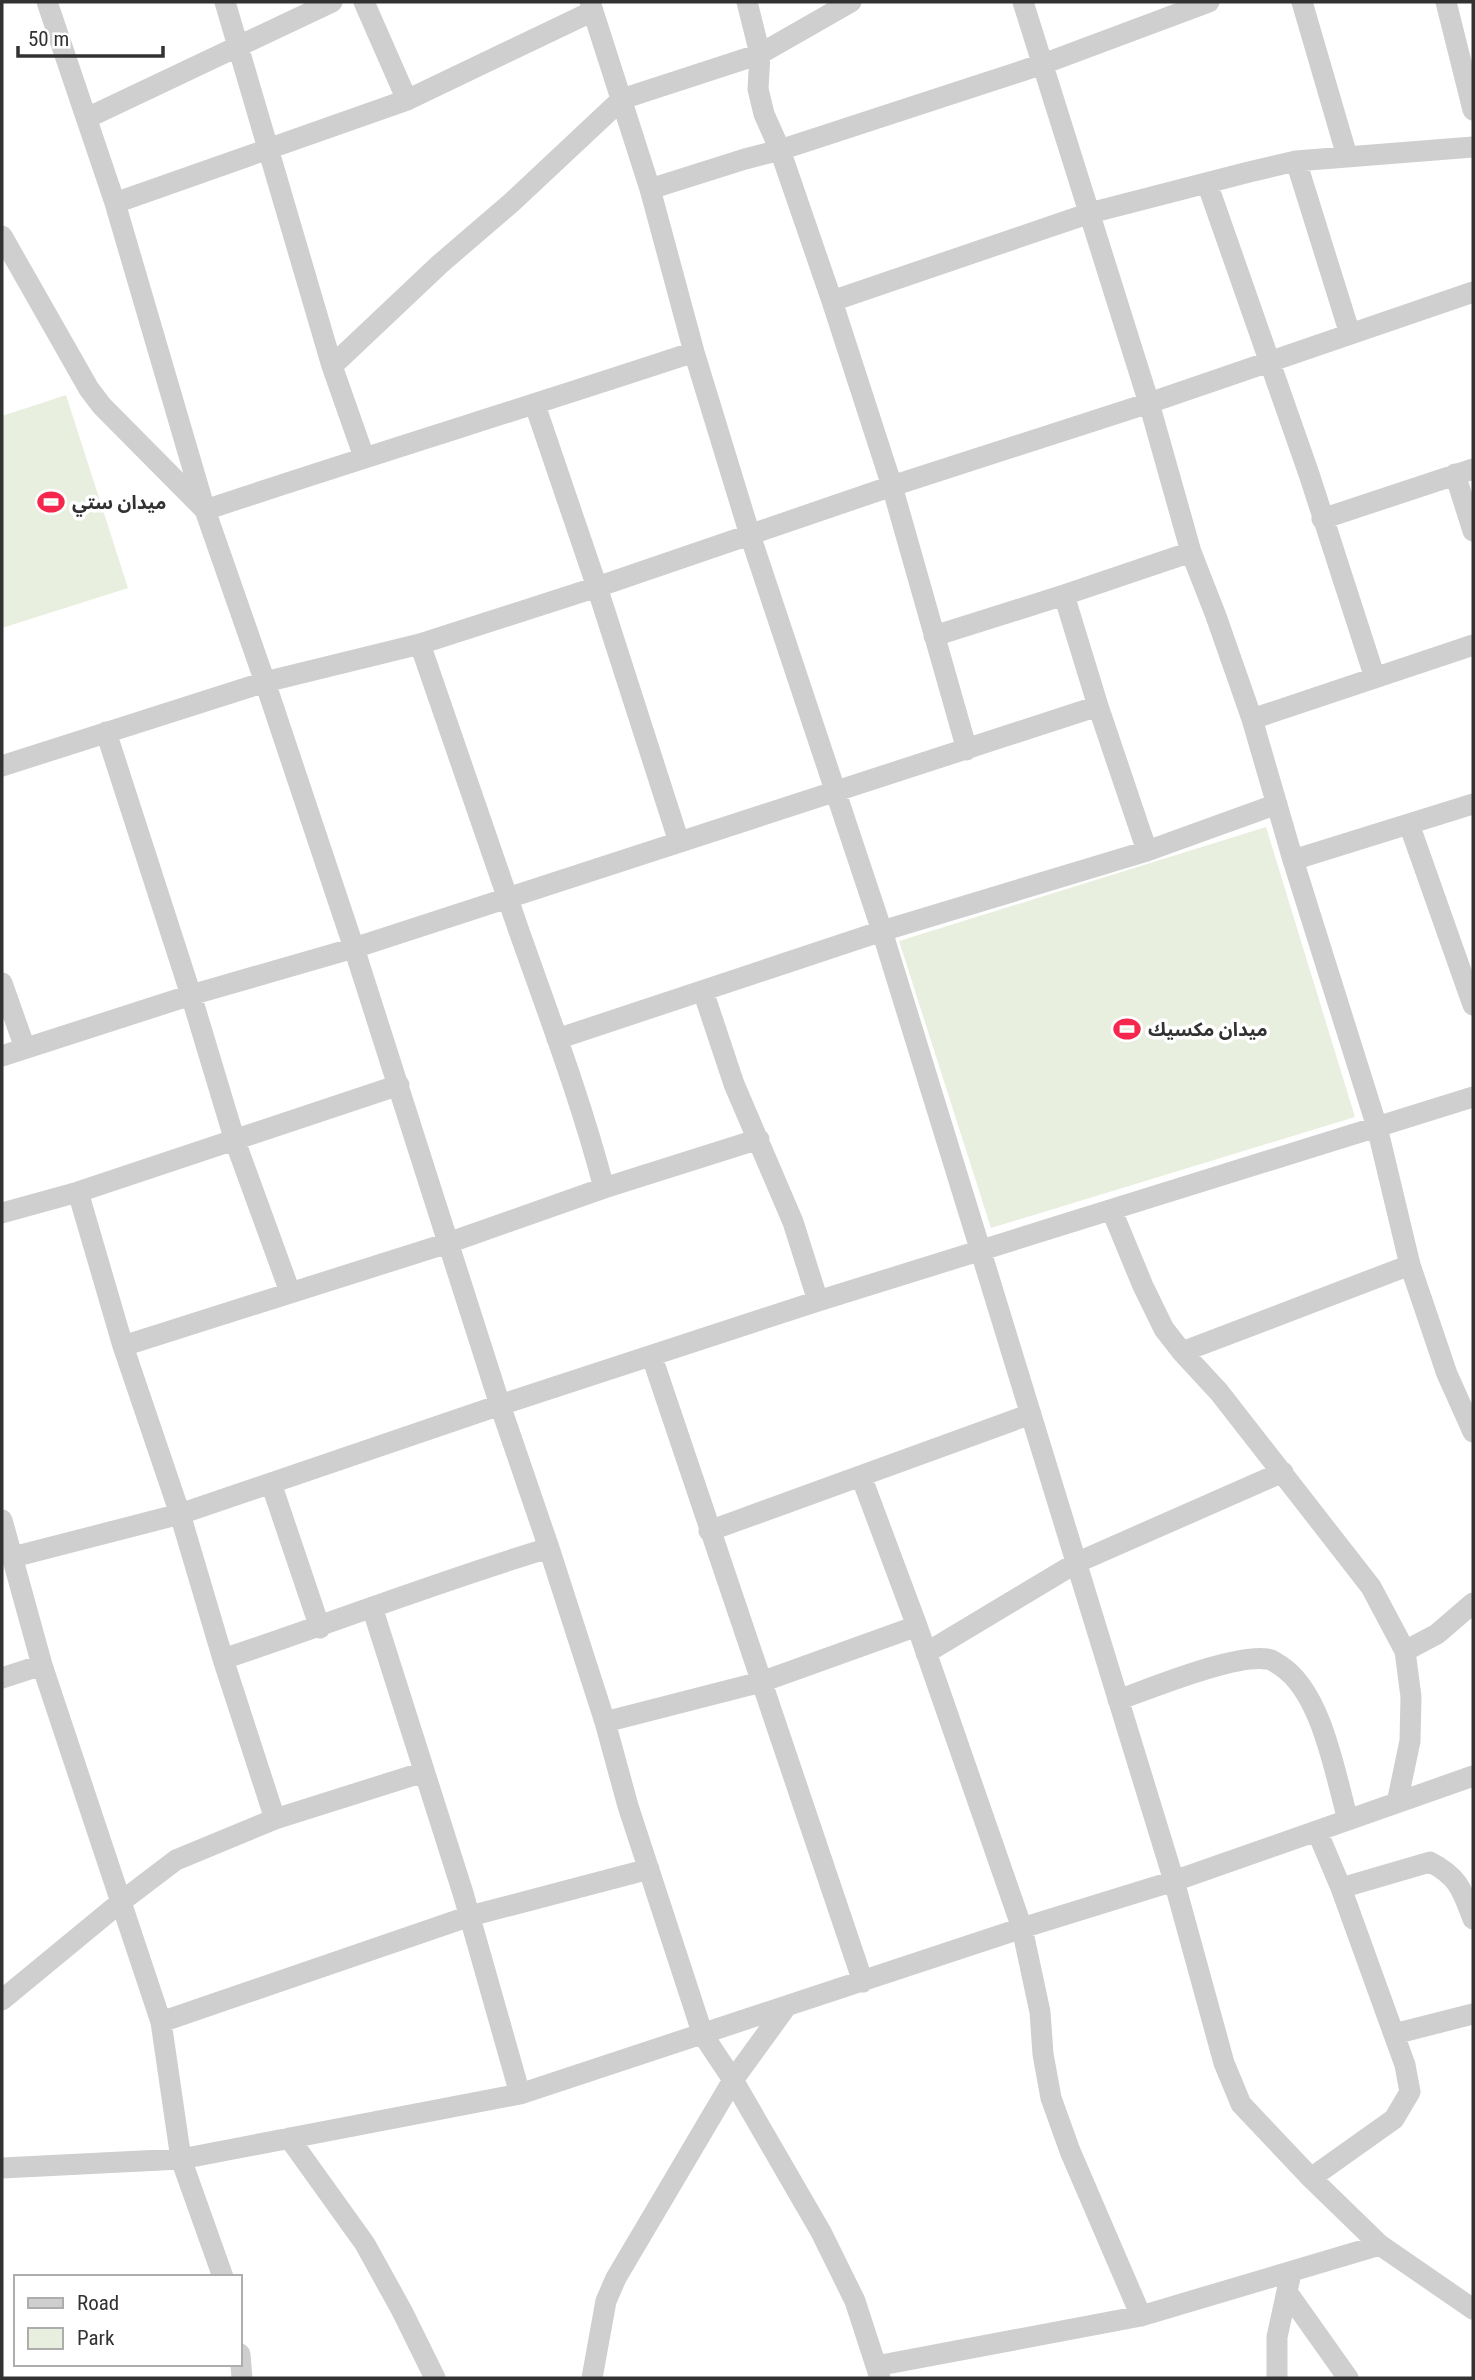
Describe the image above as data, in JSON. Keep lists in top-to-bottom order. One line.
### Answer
{"places":{"sports":["ميدان ستي","ميدان مكسيك"]},"legend":["Road","Park"],"scale_bar":"50 m"}
